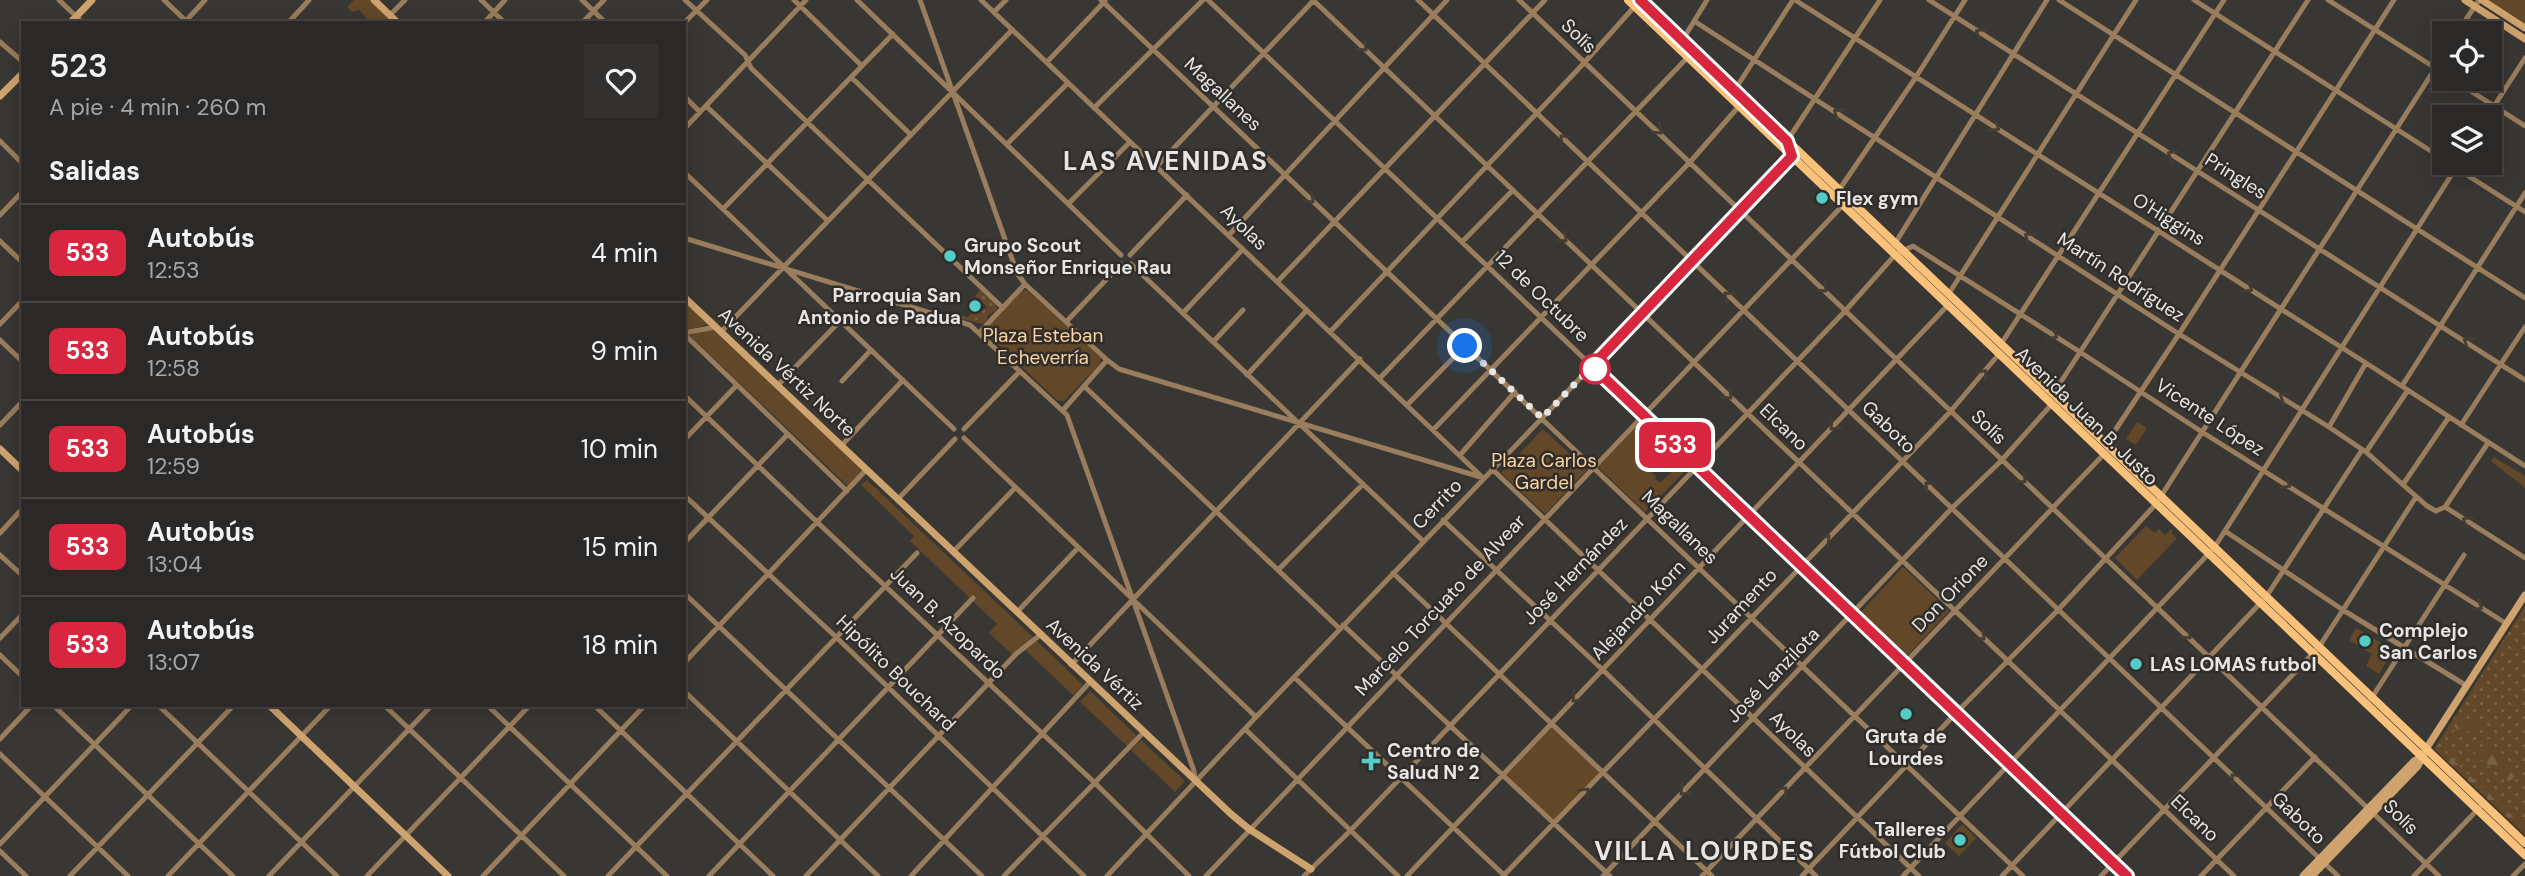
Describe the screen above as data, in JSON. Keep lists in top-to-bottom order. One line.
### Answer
{"streets":{"main road":["Avenida Juan B. Justo"],"street":["Solís","Magallanes","Pringles","O'Higgins","Ayolas","Martín Rodríguez","12 de Octubre","Avenida Vértiz Norte","Vicente López","Elcano","Gaboto","Cerrito","José Hernández","Don Orione","Marcelo Torcuato de Alvear","Juramento","Alejandro Korn","Juan B. Azopardo","Avenida Vértiz","Hipólito Bouchard","José Lanzilota"]},"crossings":[["Solís","Cerrito"],["Solís","José Hernández"],["Solís","Don Orione"],["Solís","Marcelo Torcuato de Alvear"],["Solís","Juramento"],["Solís","Alejandro Korn"],["Solís","José Lanzilota"],["Magallanes","Cerrito"],["Magallanes","José Hernández"],["Magallanes","Don Orione"],["Magallanes","Marcelo Torcuato de Alvear"],["Magallanes","Juramento"],["Magallanes","Alejandro Korn"],["Magallanes","José Lanzilota"],["Pringles","Juramento"],["O'Higgins","Juramento"],["Ayolas","Cerrito"],["Ayolas","José Hernández"],["Ayolas","Don Orione"],["Ayolas","Marcelo Torcuato de Alvear"],["Ayolas","Juramento"],["Ayolas","Alejandro Korn"],["Ayolas","José Lanzilota"],["Martín Rodríguez","Juramento"],["12 de Octubre","Cerrito"],["12 de Octubre","José Hernández"],["12 de Octubre","Don Orione"],["12 de Octubre","Marcelo Torcuato de Alvear"],["12 de Octubre","Juramento"],["12 de Octubre","Alejandro Korn"],["12 de Octubre","José Lanzilota"],["Avenida Vértiz Norte","Avenida Vértiz"],["Avenida Juan B. Justo","Vicente López"],["Avenida Juan B. Justo","Cerrito"],["Avenida Juan B. Justo","José Hernández"],["Avenida Juan B. Justo","Don Orione"],["Avenida Juan B. Justo","Marcelo Torcuato de Alvear"],["Avenida Juan B. Justo","Juramento"],["Avenida Juan B. Justo","Alejandro Korn"],["Avenida Juan B. Justo","José Lanzilota"],["Vicente López","José Hernández"],["Vicente López","Juramento"],["Elcano","Cerrito"],["Elcano","José Hernández"],["Elcano","Don Orione"],["Elcano","Marcelo Torcuato de Alvear"],["Elcano","Juramento"],["Elcano","Alejandro Korn"],["Elcano","José Lanzilota"],["Gaboto","Cerrito"],["Gaboto","José Hernández"],["Gaboto","Don Orione"],["Gaboto","Marcelo Torcuato de Alvear"],["Gaboto","Juramento"],["Gaboto","Alejandro Korn"],["Gaboto","José Lanzilota"],["Cerrito","Juan B. Azopardo"],["Cerrito","Avenida Vértiz"],["José Hernández","Avenida Vértiz"],["Marcelo Torcuato de Alvear","Avenida Vértiz"]],"districts":["LAS AVENIDAS","VILLA LOURDES"],"parks":["Plaza Esteban Echeverría","Plaza Carlos Gardel"],"places":{"other":["Flex gym","Grupo Scout Monseñor Enrique Rau","Parroquia San Antonio de Padua","Complejo San Carlos","LAS LOMAS futbol","Gruta de Lourdes","Talleres Fútbol Club"],"health":["Centro de Salud N° 2"]},"lines":["bus line 533"],"page":{"on_map":"533","heading":[["523","A pie · 4 min · 260 m"],"Salidas"],"list":[{"mark":"533","name":"Autobús","note":"12:53","value":"4 min"},{"mark":"533","name":"Autobús","note":"12:58","value":"9 min"},{"mark":"533","name":"Autobús","note":"12:59","value":"10 min"},{"mark":"533","name":"Autobús","note":"13:04","value":"15 min"},{"mark":"533","name":"Autobús","note":"13:07","value":"18 min"}]}}
